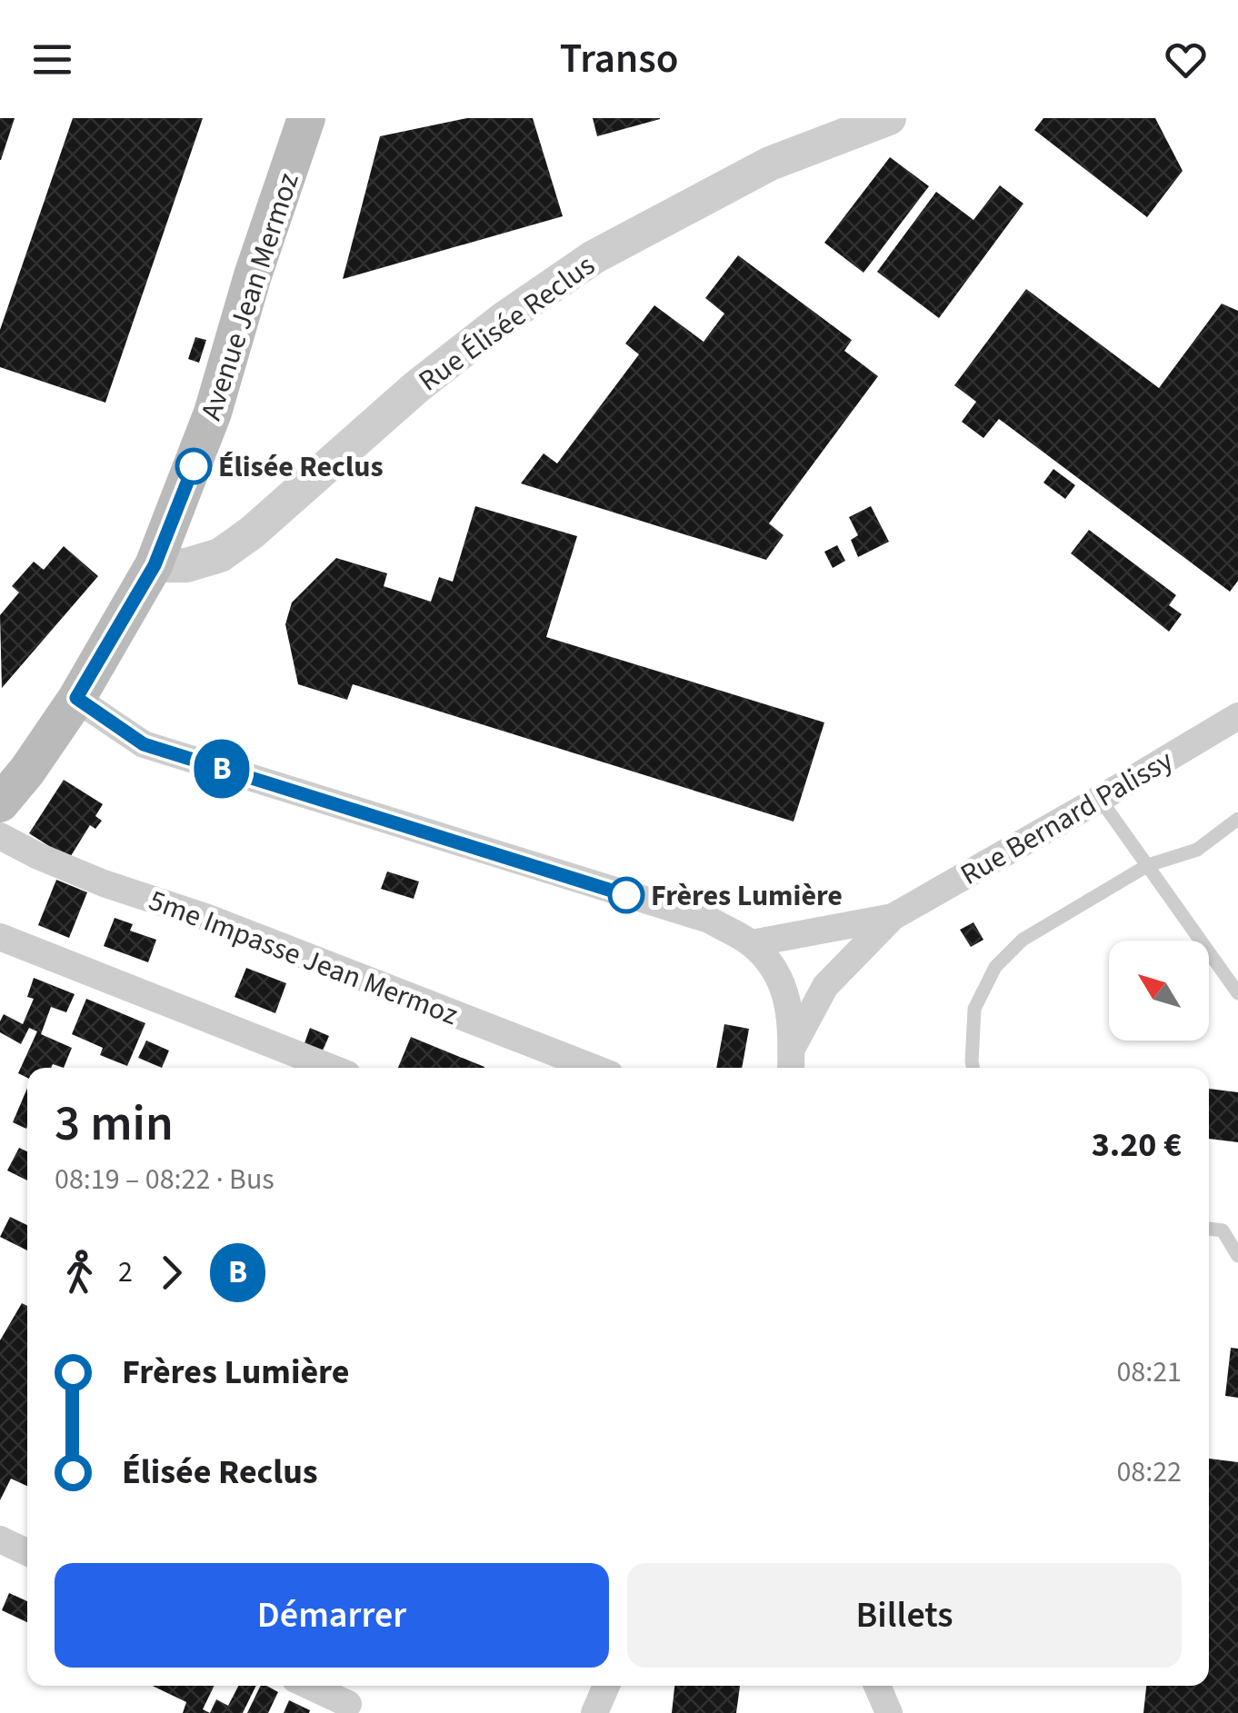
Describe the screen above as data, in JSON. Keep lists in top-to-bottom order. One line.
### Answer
{"streets":{"main road":["Avenue Jean Mermoz"],"street":["Rue Élisée Reclus","Rue Bernard Palissy","5me Impasse Jean Mermoz"]},"crossings":[["Avenue Jean Mermoz","Rue Élisée Reclus"]],"places":["Élisée Reclus","Frères Lumière"],"lines":["bus line B"],"north":"top left","page":{"header":"Transo","on_map":"B","heading":["3 min","08:19 – 08:22 · Bus","3.20 €"],"legs":["2","B"],"list":[{"name":"Frères Lumière","value":"08:21"},{"name":"Élisée Reclus","value":"08:22"}],"buttons":["Démarrer","Billets"]}}
